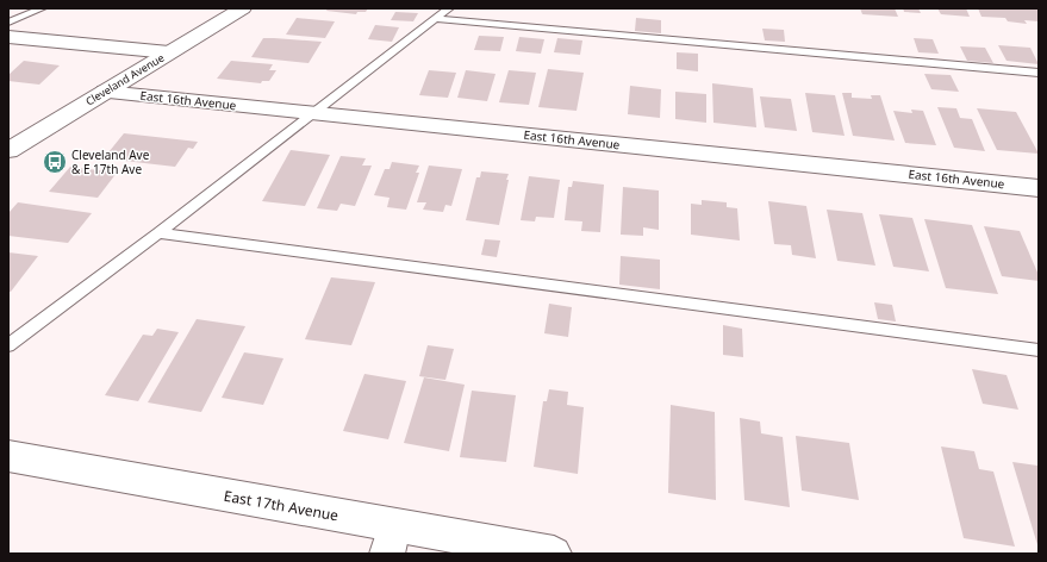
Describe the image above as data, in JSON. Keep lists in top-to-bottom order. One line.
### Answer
{"streets":{"street":["Cleveland Avenue","East 16th Avenue","East 17th Avenue"]},"crossings":[["Cleveland Avenue","East 16th Avenue"]],"places":{"bus stop":["Cleveland Ave & E 17th Ave"]}}
